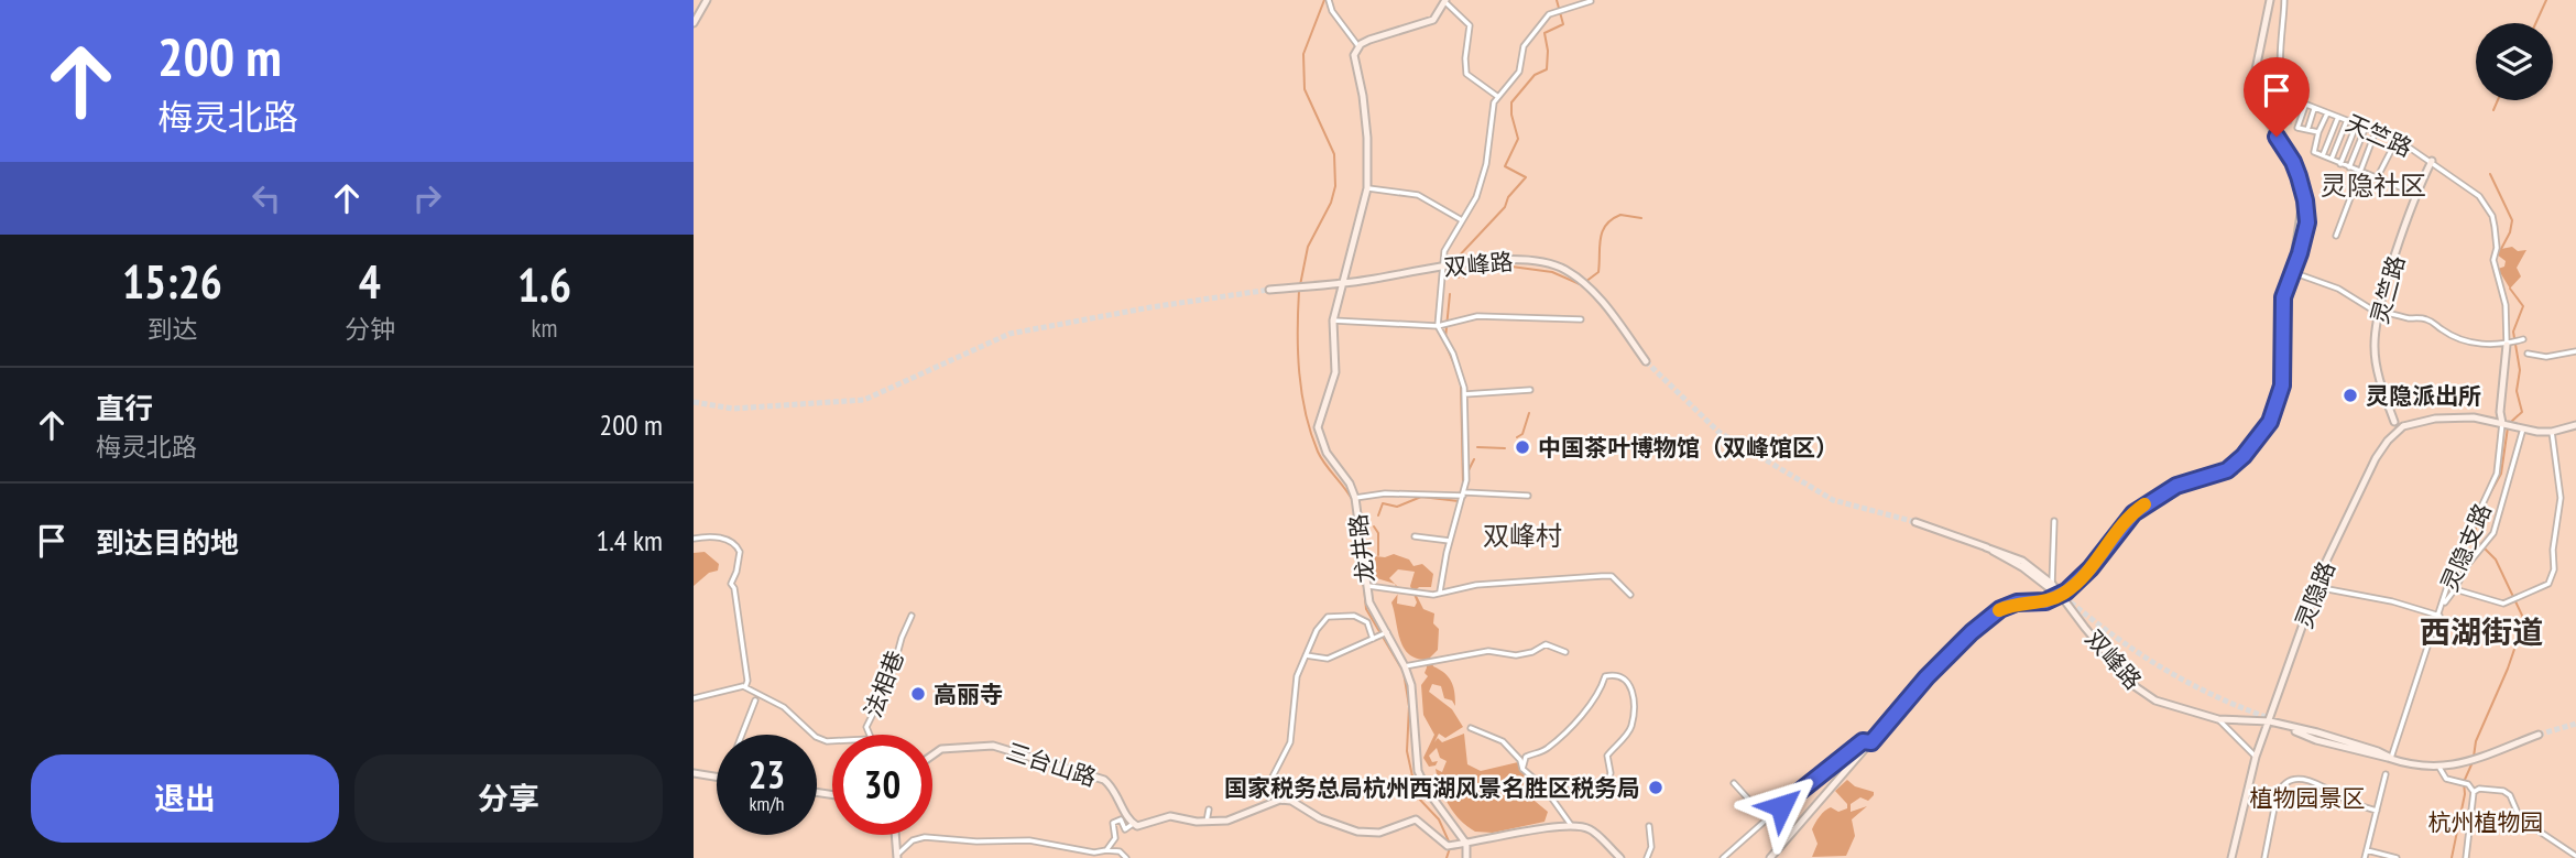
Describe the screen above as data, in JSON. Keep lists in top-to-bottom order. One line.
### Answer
{"streets":{"street":["天竺路","双峰路","灵竺路","灵隐支路","龙井路","灵隐路","法相巷","三台山路"]},"crossings":[["天竺路","灵竺路"],["双峰路","灵隐支路"],["双峰路","龙井路"],["双峰路","灵隐路"]],"districts":["灵隐社区","双峰村","西湖街道"],"parks":["植物园景区","杭州植物园"],"places":["灵隐派出所","中国茶叶博物馆（双峰馆区）","高丽寺","国家税务总局杭州西湖风景名胜区税务局"],"page":{"turn":["200 m","梅灵北路"],"eta":["15:26","到达","4","分钟","1.6","km"],"list":[{"name":"直行","note":"梅灵北路","value":"200 m"},{"name":"到达目的地","value":"1.4 km"}],"speed":"23 km/h","limit":"30","buttons":["退出","分享"]}}
